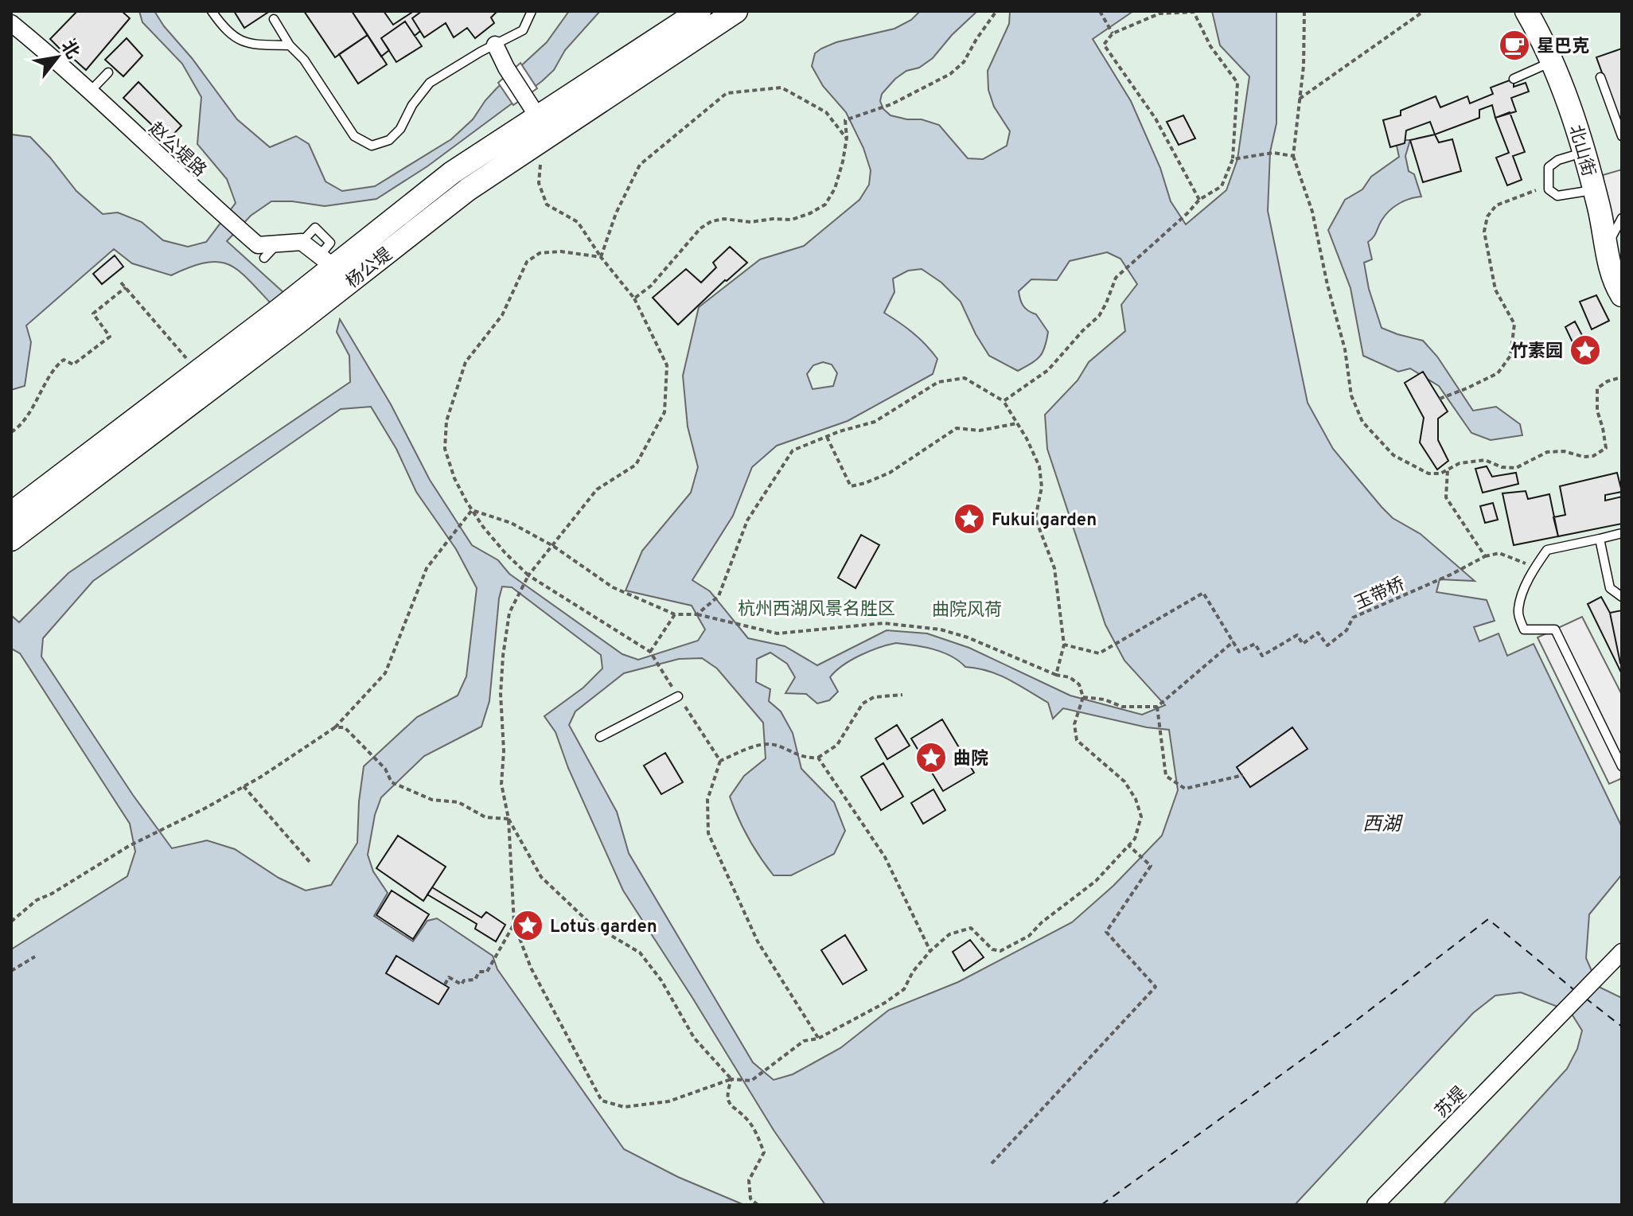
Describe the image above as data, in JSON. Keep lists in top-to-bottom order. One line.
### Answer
{"streets":{"main road":["北山街","杨公堤"],"street":["赵公堤路","苏堤"],"path":["玉带桥"]},"crossings":[["赵公堤路","杨公堤"]],"water":["西湖"],"parks":["杭州西湖风景名胜区","曲院风荷"],"places":{"cafe":["星巴克"],"place":["竹素园","Fukui garden","曲院","Lotus garden"]},"north":"top right"}
